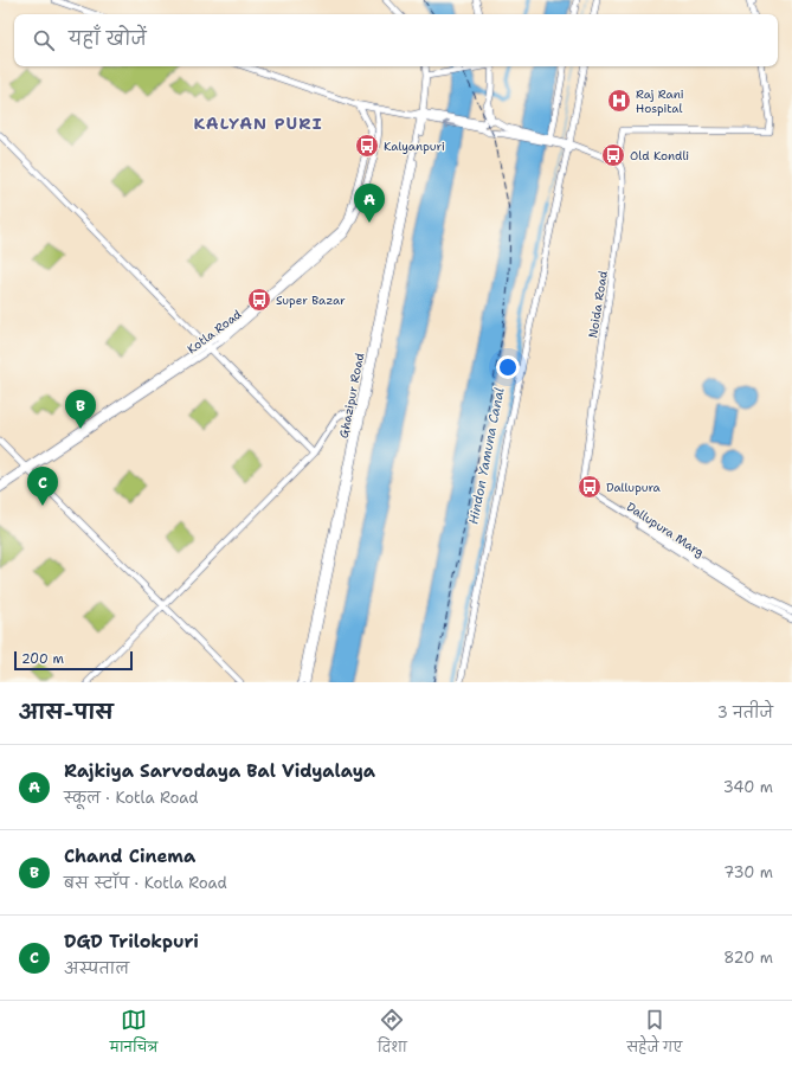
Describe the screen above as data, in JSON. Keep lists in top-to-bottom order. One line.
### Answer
{"streets":{"main road":["Noida Road","Kotla Road","Ghazipur Road","Dallupura Marg"]},"crossings":[["Noida Road","Dallupura Marg"]],"districts":["KALYAN PURI"],"water":["Hindon Yamuna Canal"],"places":{"hospital":["Raj Rani Hospital"],"bus stop":["Kalyanpuri","Old Kondli","Super Bazar","Dallupura"]},"scale_bar":"200 m","page":{"search":"यहाँ खोजें","pins":["A","B","C"],"scale":"200 m","heading":["आस-पास","3 नतीजे"],"list":[{"mark":"A","name":"Rajkiya Sarvodaya Bal Vidyalaya","note":"स्कूल · Kotla Road","value":"340 m"},{"mark":"B","name":"Chand Cinema","note":"बस स्टॉप · Kotla Road","value":"730 m"},{"mark":"C","name":"DGD Trilokpuri","note":"अस्पताल","value":"820 m"}],"nav":["मानचित्र","दिशा","सहेजे गए"]}}
